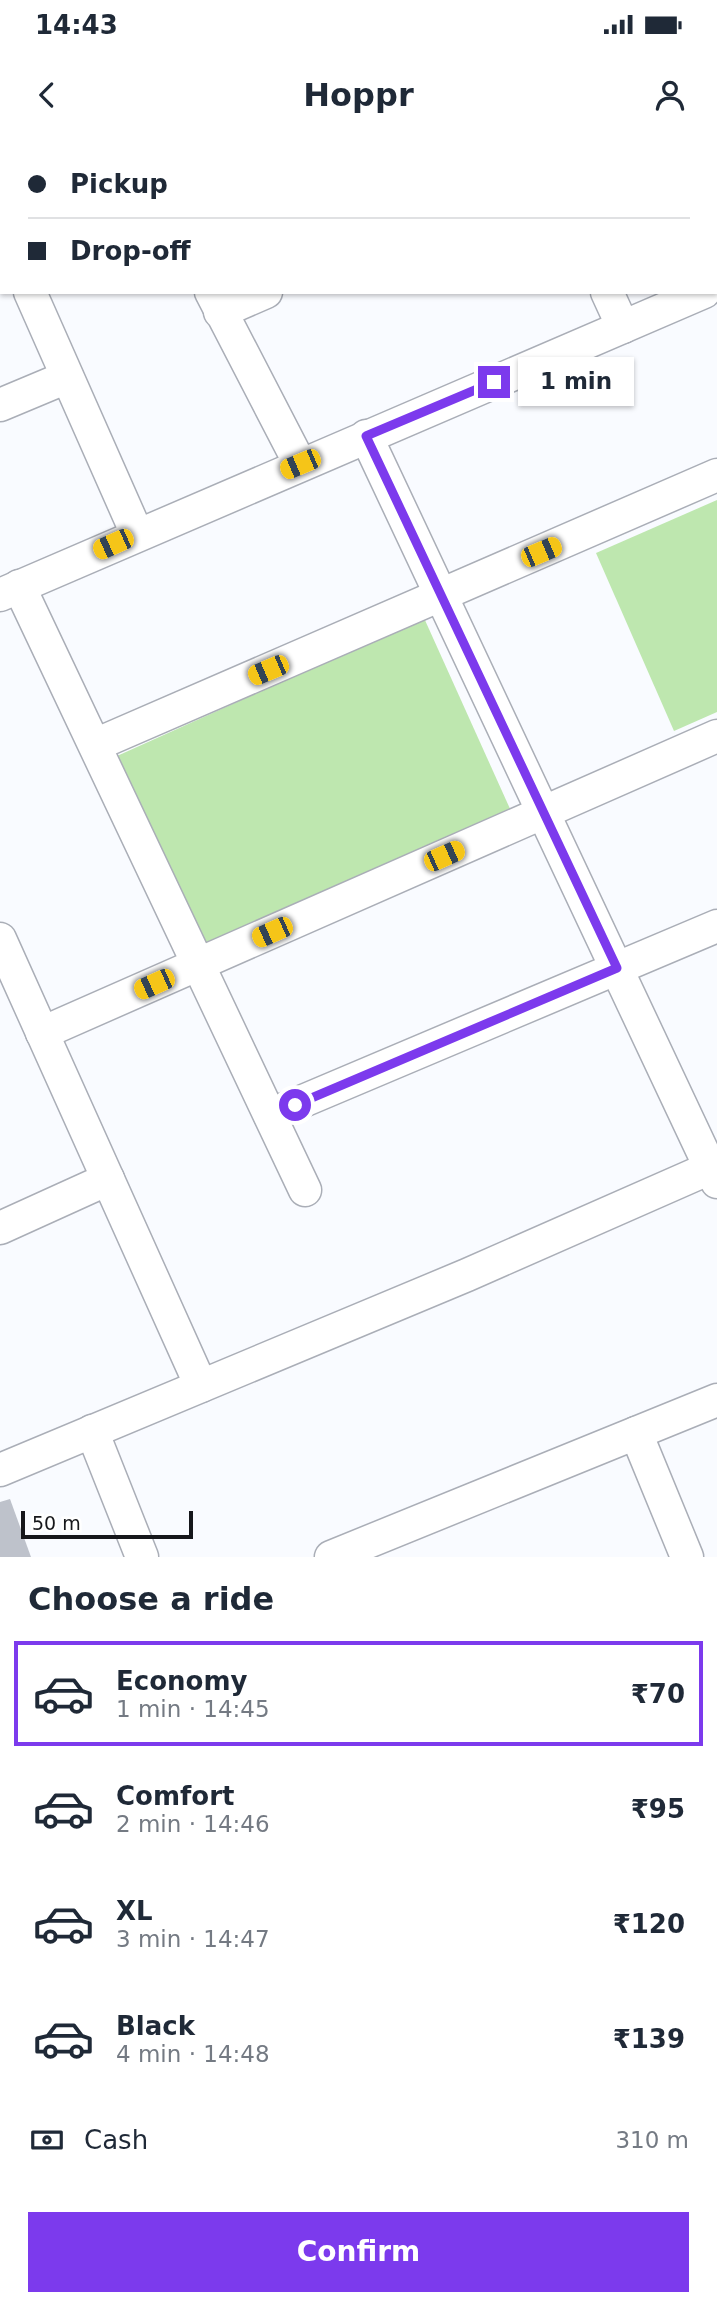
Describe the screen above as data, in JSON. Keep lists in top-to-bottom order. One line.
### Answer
{"scale_bar":"50 m","page":{"status":"14:43","header":"Hoppr","banner":["Pickup","Drop-off"],"bubble":"1 min","scale":"50 m","heading":"Choose a ride","list":[{"name":"Economy","note":"1 min · 14:45","value":"₹70"},{"name":"Comfort","note":"2 min · 14:46","value":"₹95"},{"name":"XL","note":"3 min · 14:47","value":"₹120"},{"name":"Black","note":"4 min · 14:48","value":"₹139"}],"pay":["Cash","310 m"],"buttons":"Confirm"}}
